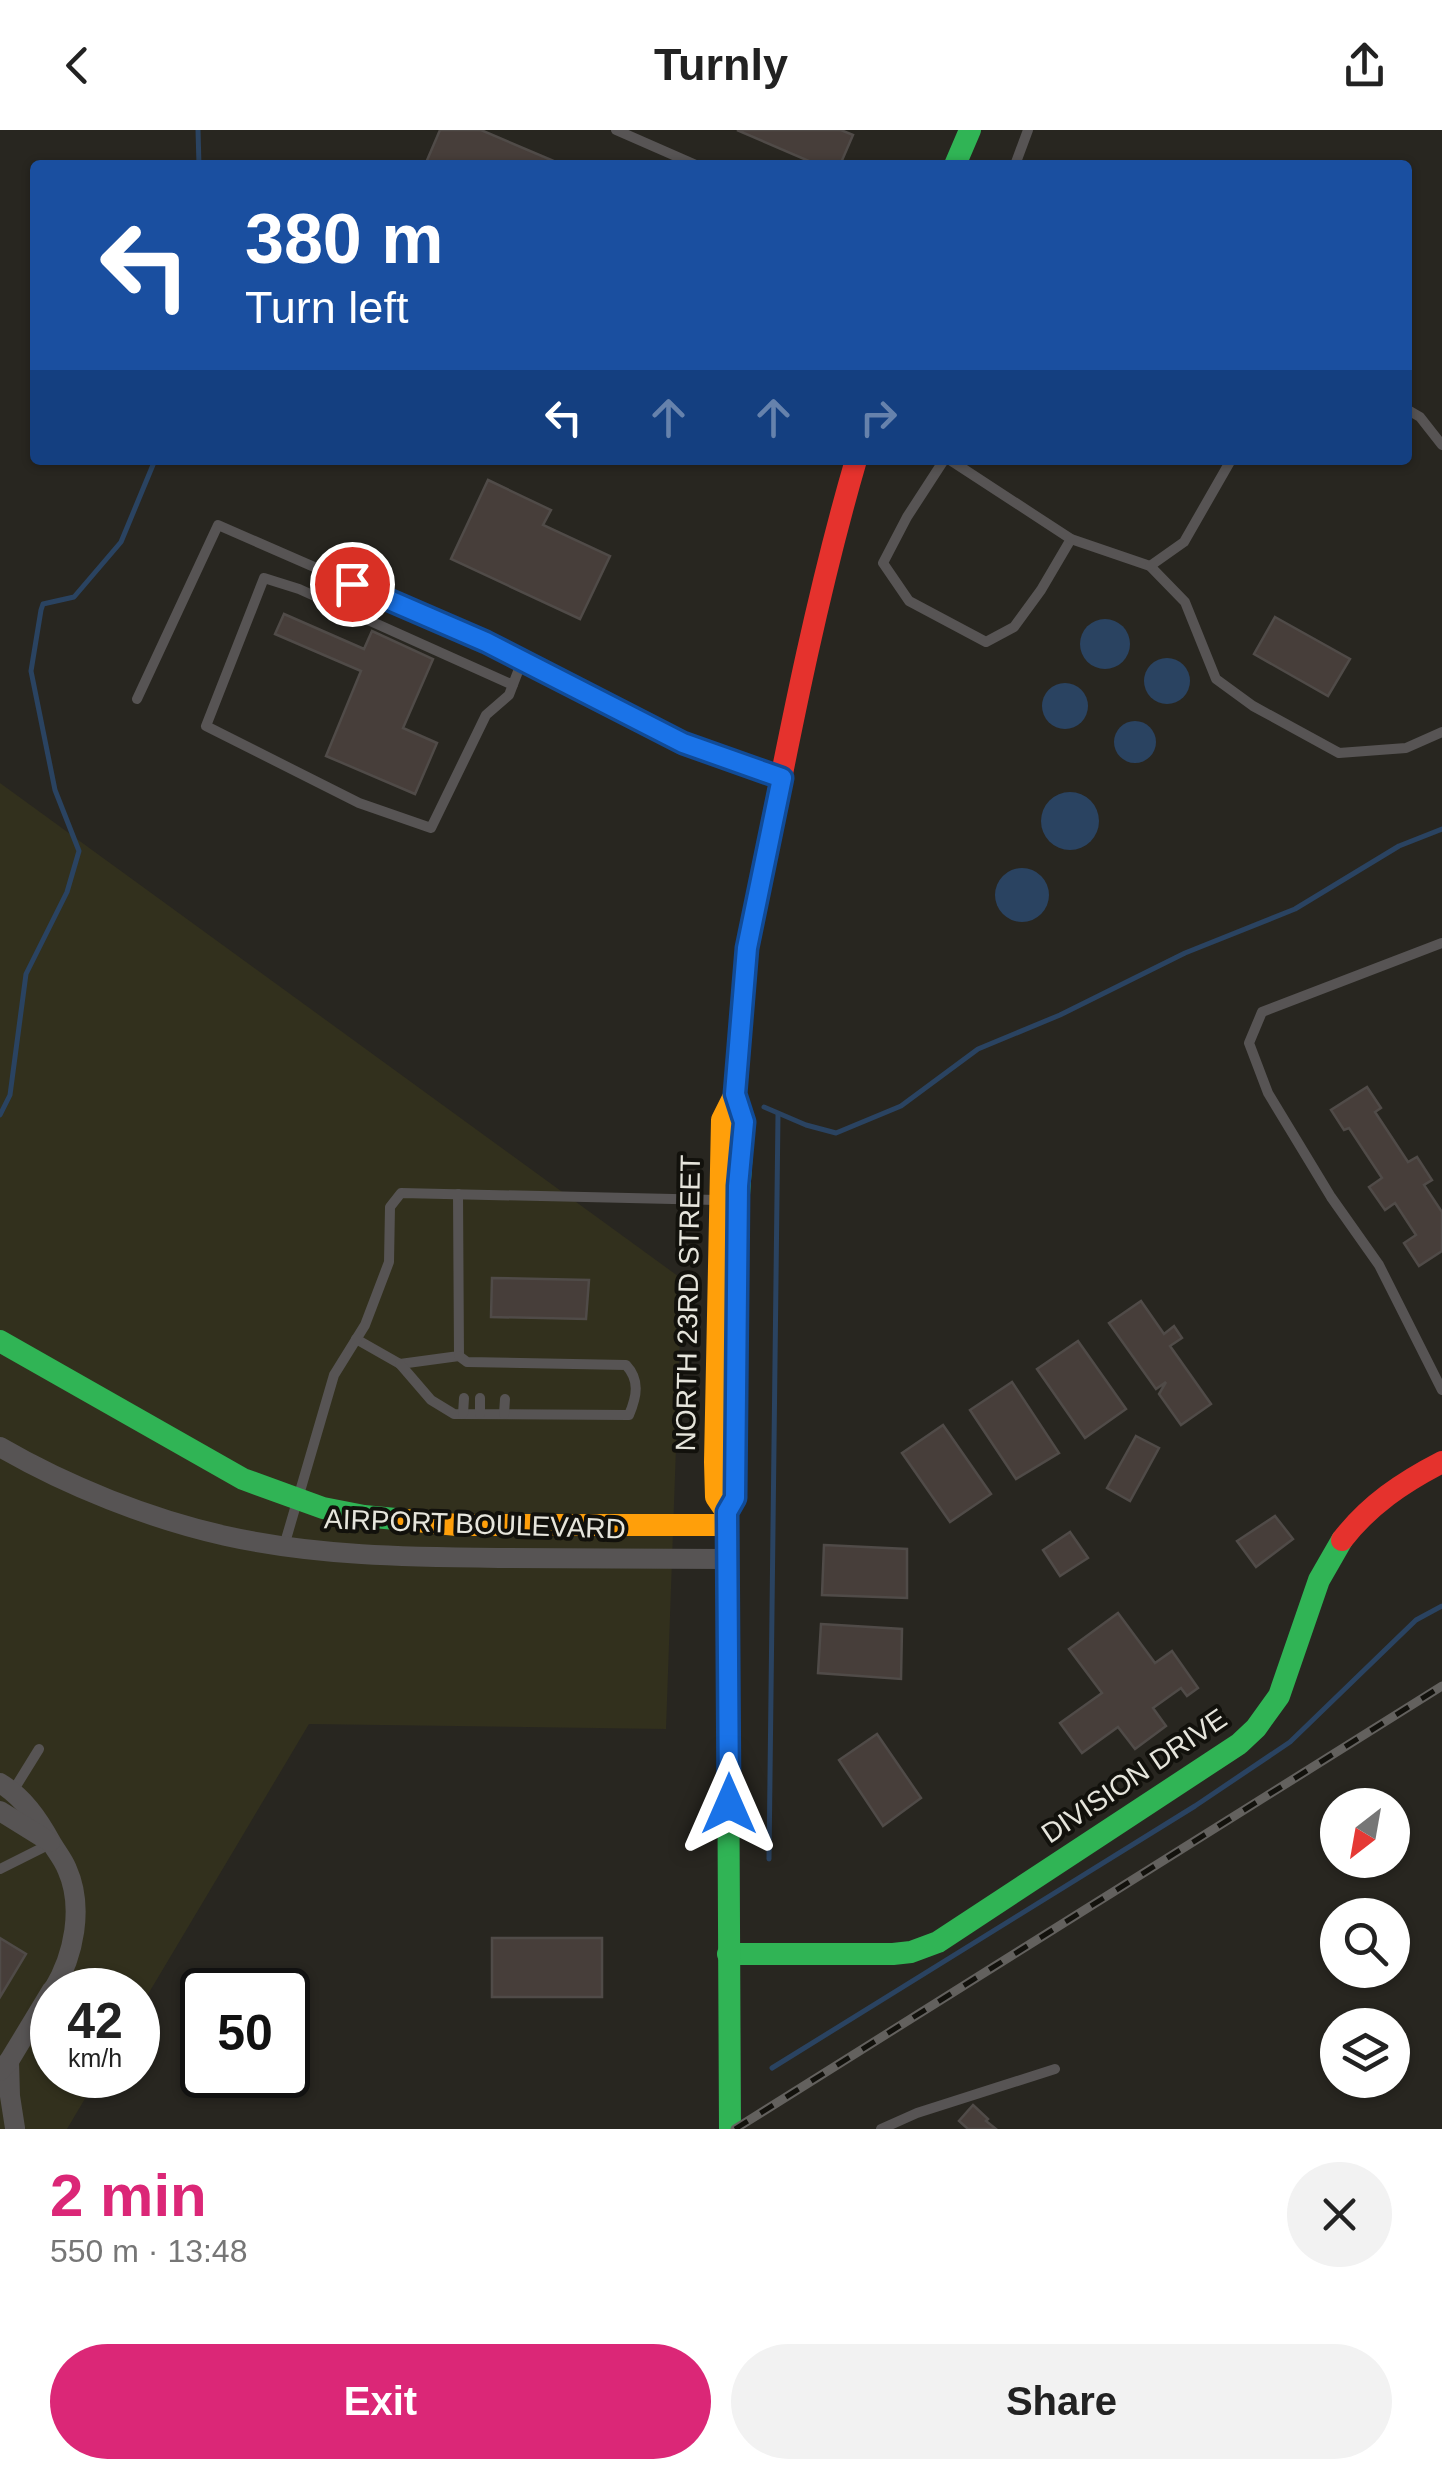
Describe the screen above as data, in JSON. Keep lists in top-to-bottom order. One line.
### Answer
{"streets":{"main road":["NORTH 23RD STREET","AIRPORT BOULEVARD","DIVISION DRIVE"]},"crossings":[["NORTH 23RD STREET","AIRPORT BOULEVARD"],["NORTH 23RD STREET","DIVISION DRIVE"]],"north":"bottom left","page":{"header":"Turnly","turn":["380 m","Turn left"],"speed":"42 km/h","limit":"50","heading":["2 min","550 m · 13:48"],"buttons":["Exit","Share"]}}
